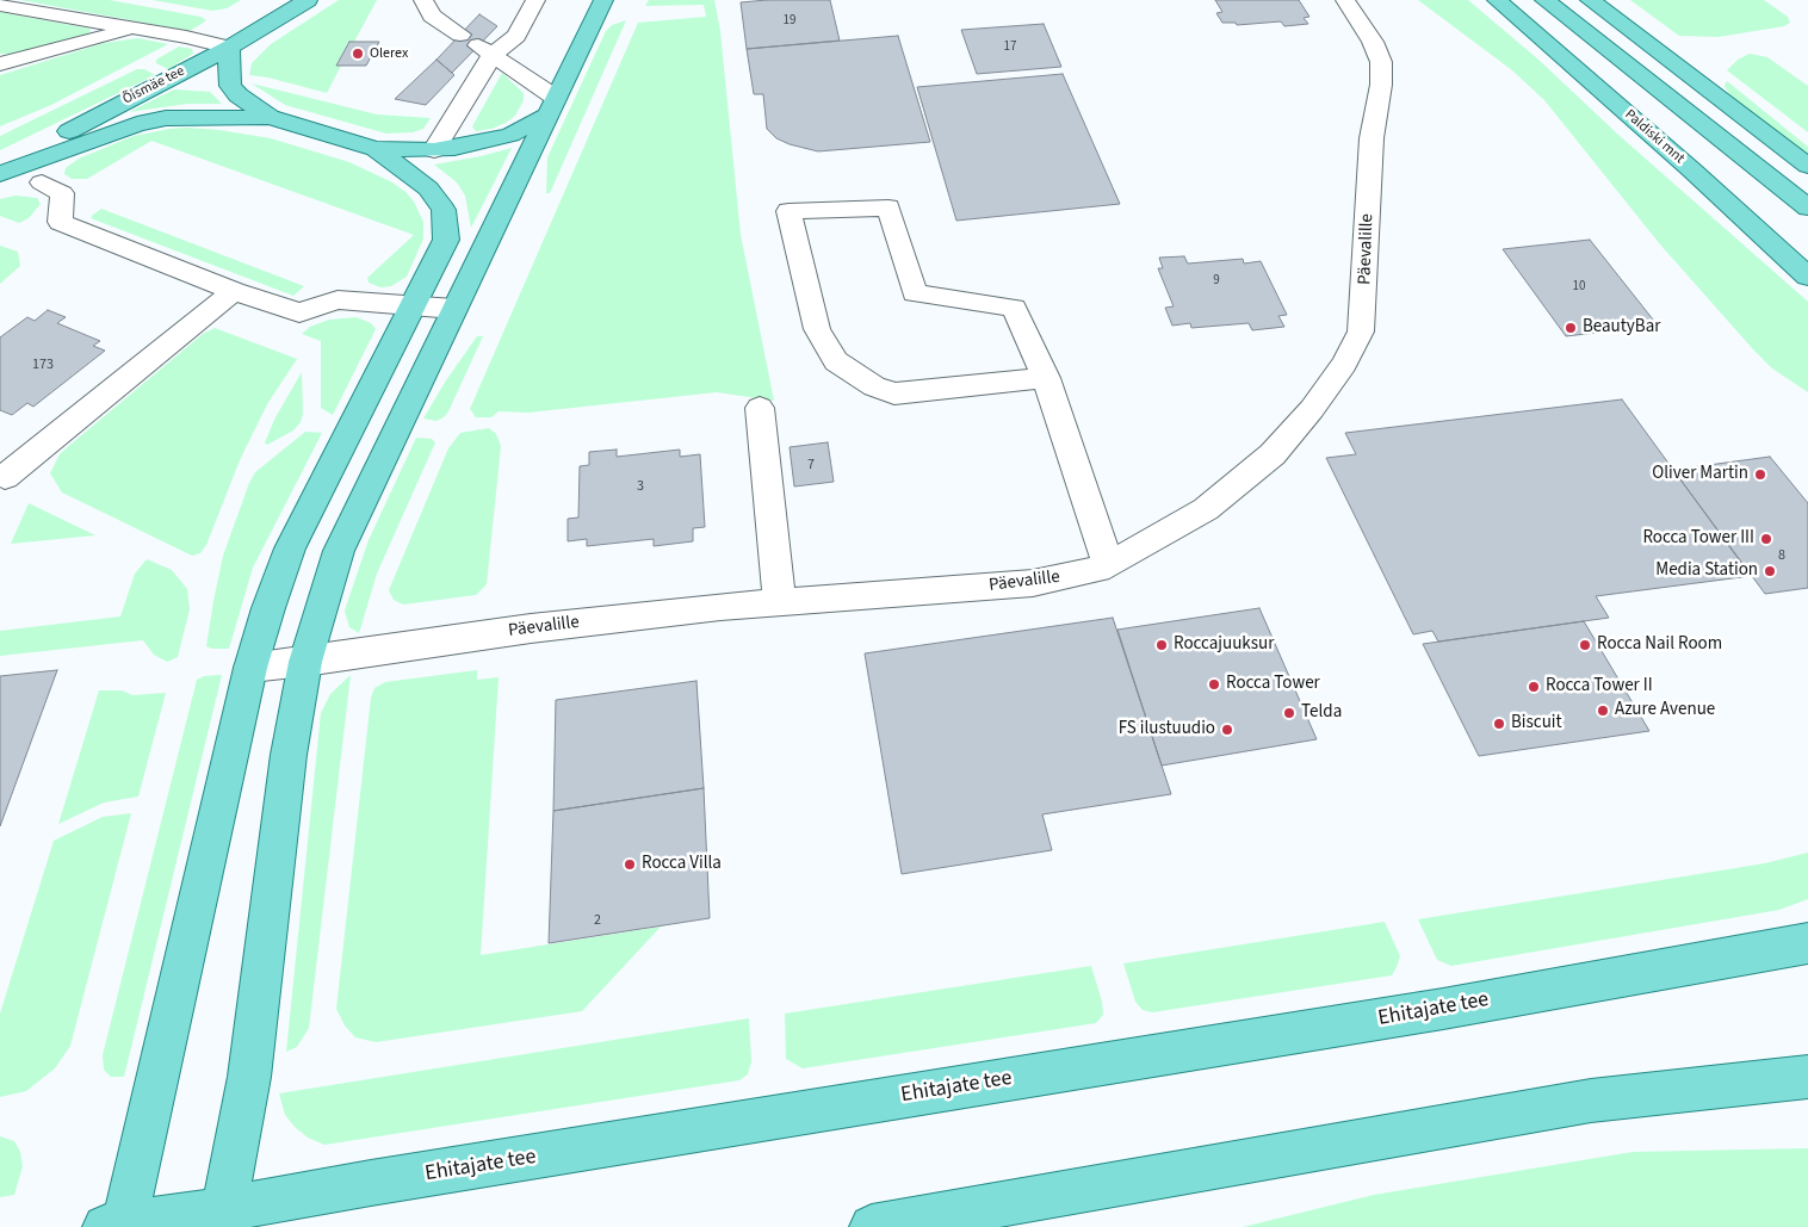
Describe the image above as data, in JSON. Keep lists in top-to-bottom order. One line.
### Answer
{"streets":{"main road":["Õismäe tee","Paldiski mnt","Ehitajate tee"],"street":["Päevalille"]},"places":["Olerex","BeautyBar","Oliver Martin","Rocca Tower III","Media Station","Roccajuuksur","Rocca Nail Room","Rocca Tower","Rocca Tower II","Azure Avenue","Telda","Biscuit","FS ilustuudio","Rocca Villa"],"house_numbers":["19","17","9","10","173","7","3","8","2"]}
